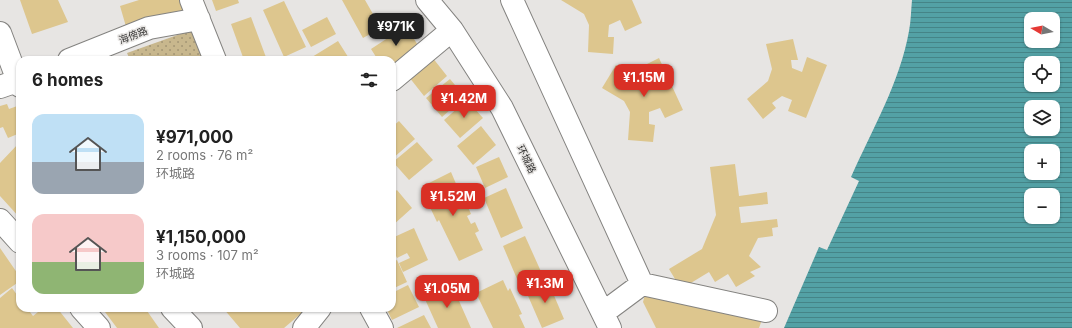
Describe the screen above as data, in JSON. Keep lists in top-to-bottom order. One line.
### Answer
{"streets":{"street":["海傍路","环城路"]},"north":"left","page":{"map_buttons":["+","−"],"price":["¥971K","¥1.15M","¥1.42M","¥1.52M","¥1.3M","¥1.05M"],"heading":"6 homes","list":[{"name":"¥971,000","note":"2 rooms · 76 m² · 环城路"},{"name":"¥1,150,000","note":"3 rooms · 107 m² · 环城路"}]}}
